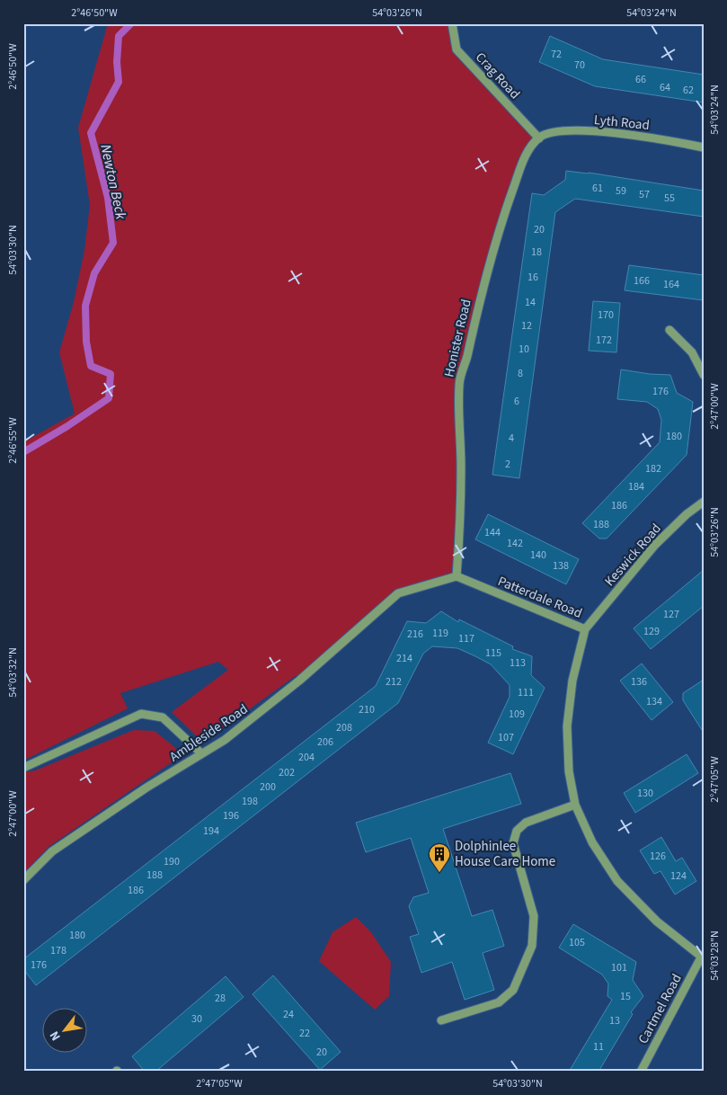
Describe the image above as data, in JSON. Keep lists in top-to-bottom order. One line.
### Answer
{"streets":{"street":["Crag Road","Lyth Road","Honister Road","Keswick Road","Patterdale Road","Ambleside Road","Cartmel Road"]},"crossings":[["Crag Road","Lyth Road"],["Crag Road","Honister Road"],["Lyth Road","Honister Road"],["Honister Road","Patterdale Road"],["Honister Road","Ambleside Road"],["Keswick Road","Patterdale Road"],["Patterdale Road","Ambleside Road"],["Patterdale Road","Cartmel Road"]],"water":["Newton Beck"],"places":{"building":["Dolphinlee House Care Home"]},"house_numbers":["72","70","66","64","62","61","59","57","55","20","18","16","166","164","14","170","12","172","10","8","176","6","180","4","2","182","184","186","188","144","142","140","138","127","129","119","216","117","115","214","113","212","136","111","134","210","109","208","107","206","204","202","200","130","198","196","194","126","190","188","124","186","180","105","178","176","101","15","28","24","30","13","22","11","20"],"north":"bottom left","coordinates":["2°46'50\"W","54°03'26\"N","54°03'24\"N","54°03'30\"N","2°47'00\"W","2°46'55\"W","54°03'32\"N","2°47'05\"W","54°03'28\"N"]}
